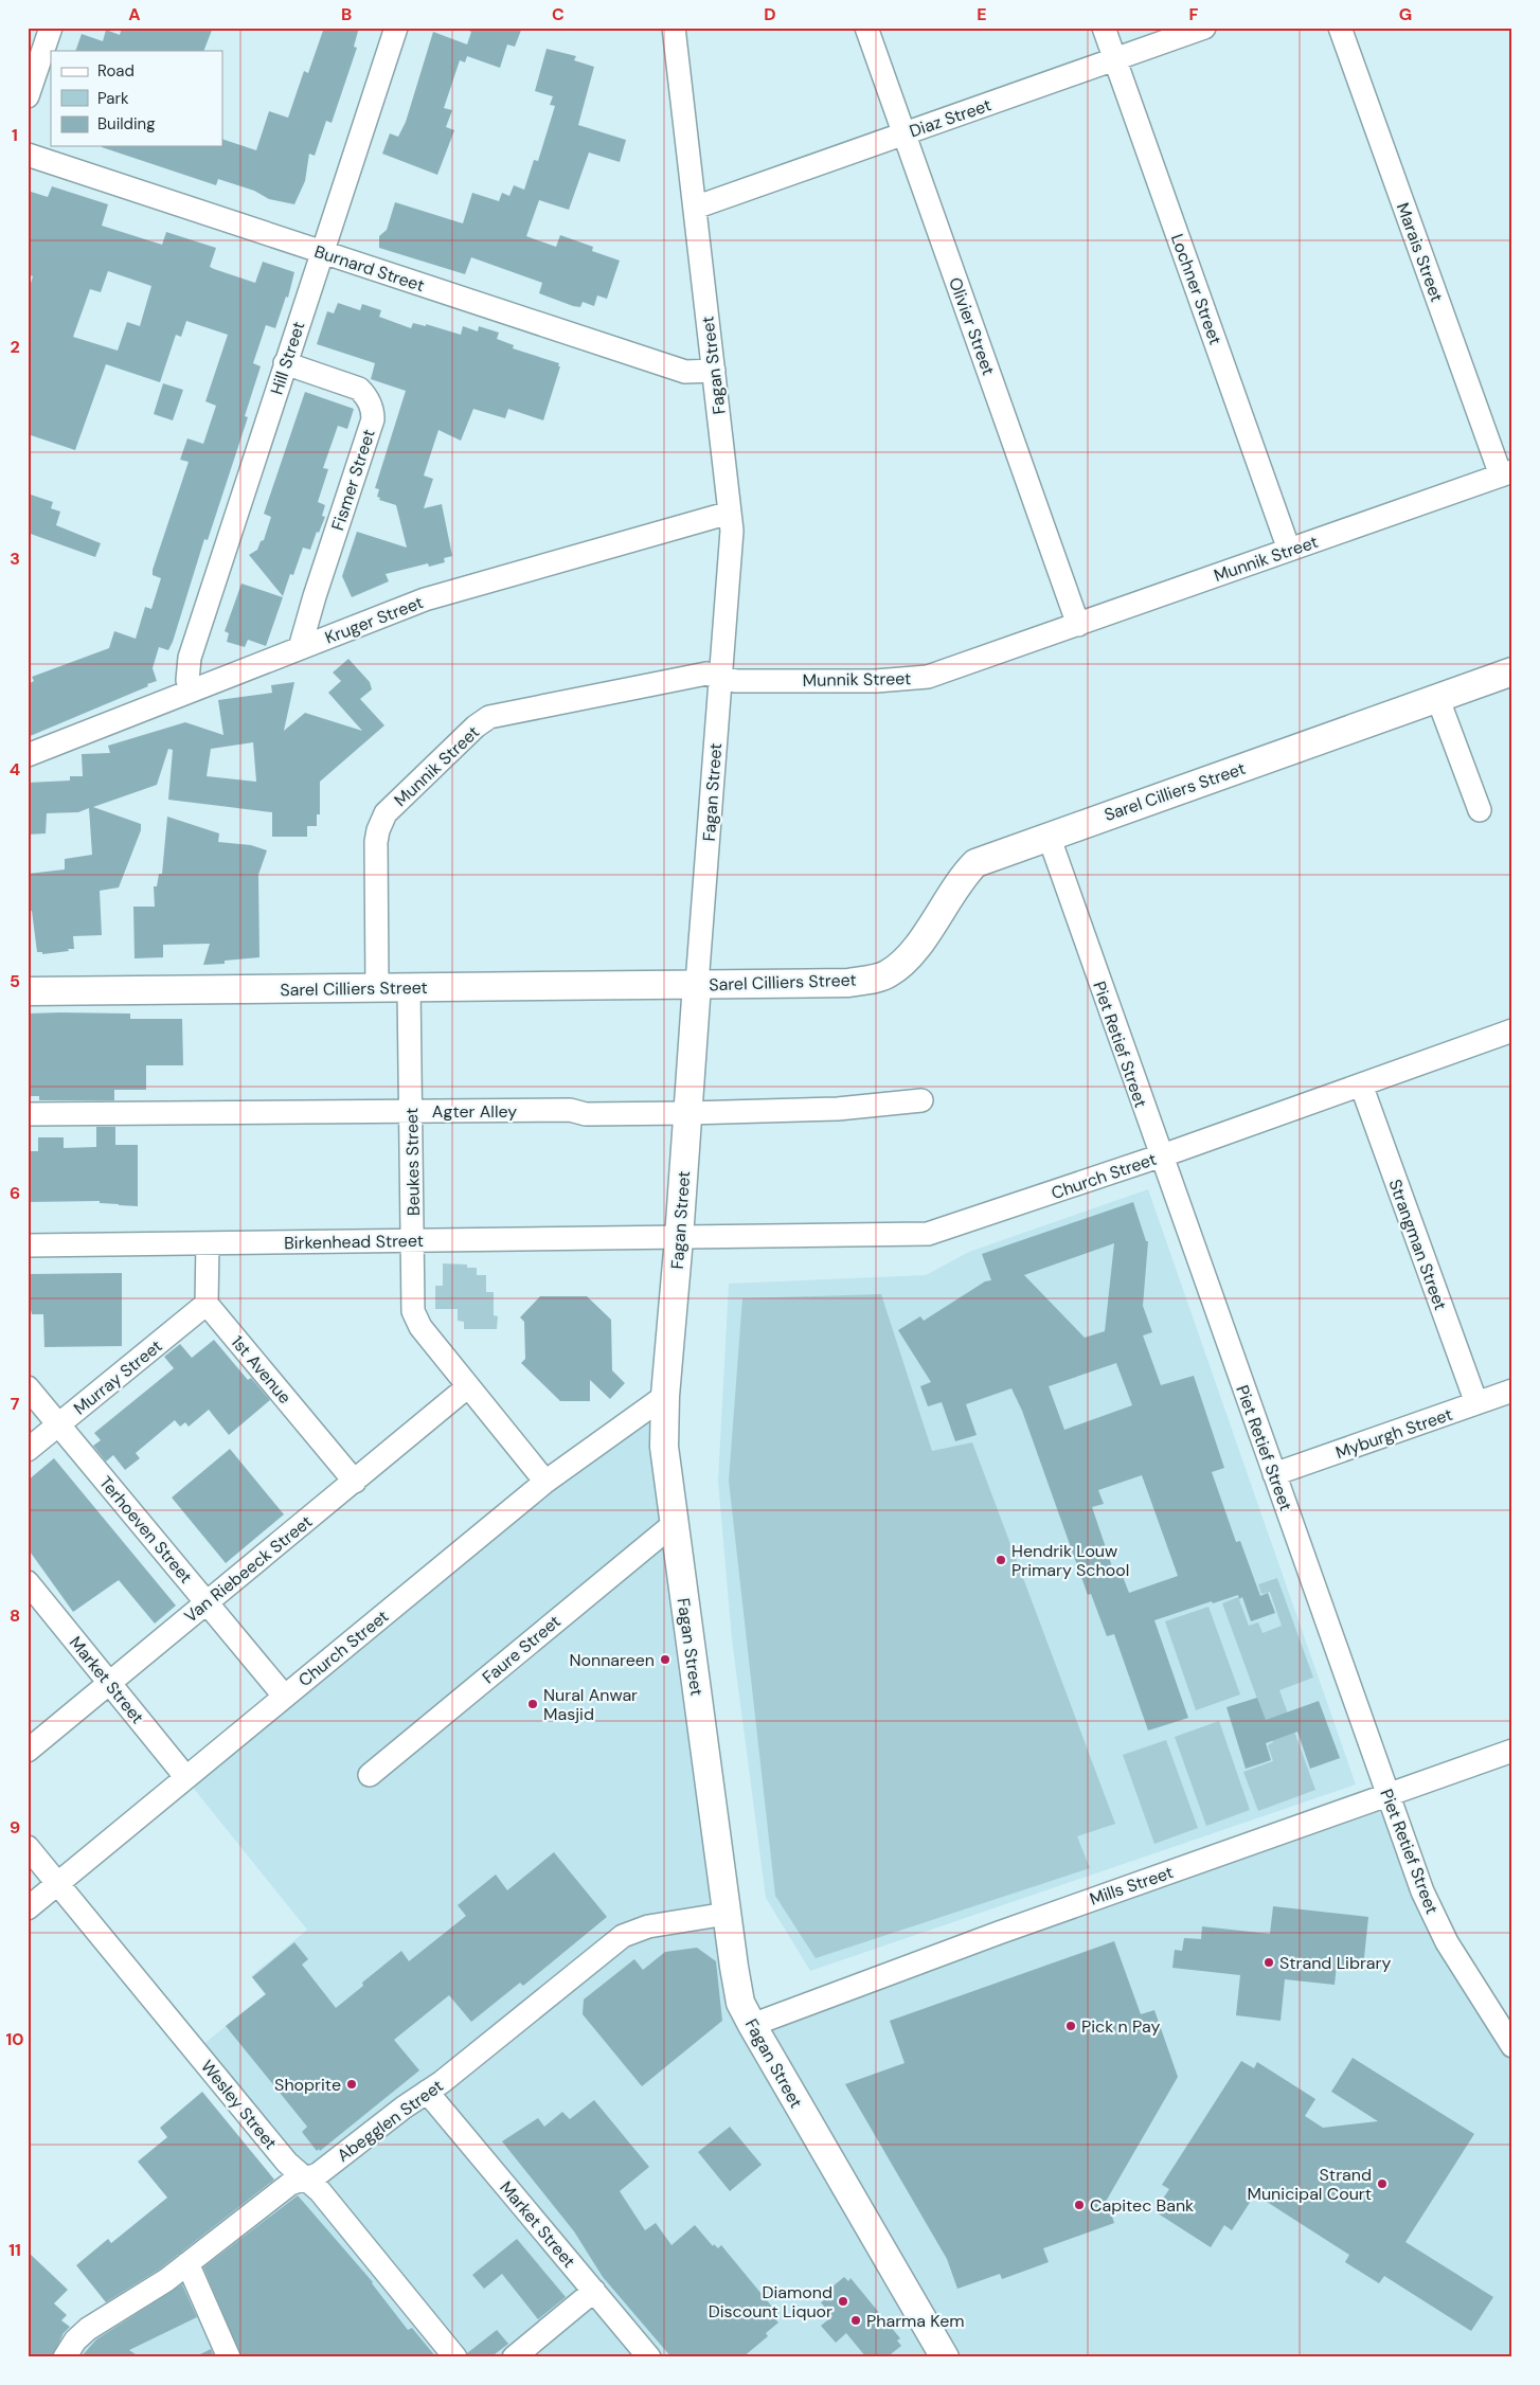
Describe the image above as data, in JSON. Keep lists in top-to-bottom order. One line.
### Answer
{"streets":{"street":["Diaz Street","Marais Street","Burnard Street","Lochner Street","Olivier Street","Hill Street","Fagan Street","Fismer Street","Munnik Street","Kruger Street","Sarel Cilliers Street","Piet Retief Street","Agter Alley","Beukes Street","Church Street","Birkenhead Street","Strangman Street","1st Avenue","Murray Street","Myburgh Street","Terhoeven Street","Van Riebeeck Street","Faure Street","Market Street","Mills Street","Wesley Street","Abegglen Street"]},"crossings":[["Diaz Street","Lochner Street"],["Diaz Street","Olivier Street"],["Diaz Street","Fagan Street"],["Marais Street","Munnik Street"],["Burnard Street","Hill Street"],["Burnard Street","Fagan Street"],["Lochner Street","Munnik Street"],["Olivier Street","Munnik Street"],["Hill Street","Fismer Street"],["Hill Street","Kruger Street"],["Fagan Street","Munnik Street"],["Fagan Street","Kruger Street"],["Fagan Street","Sarel Cilliers Street"],["Fagan Street","Agter Alley"],["Fagan Street","Church Street"],["Fagan Street","Birkenhead Street"],["Fagan Street","Faure Street"],["Fagan Street","Mills Street"],["Fagan Street","Abegglen Street"],["Fismer Street","Kruger Street"],["Munnik Street","Sarel Cilliers Street"],["Sarel Cilliers Street","Piet Retief Street"],["Sarel Cilliers Street","Beukes Street"],["Piet Retief Street","Church Street"],["Piet Retief Street","Myburgh Street"],["Piet Retief Street","Mills Street"],["Agter Alley","Beukes Street"],["Beukes Street","Church Street"],["Beukes Street","Birkenhead Street"],["Beukes Street","Van Riebeeck Street"],["Church Street","Birkenhead Street"],["Church Street","Strangman Street"],["Church Street","Terhoeven Street"],["Church Street","Market Street"],["Church Street","Wesley Street"],["Strangman Street","Myburgh Street"],["1st Avenue","Murray Street"],["1st Avenue","Van Riebeeck Street"],["Murray Street","Terhoeven Street"],["Terhoeven Street","Van Riebeeck Street"],["Van Riebeeck Street","Market Street"],["Market Street","Abegglen Street"],["Wesley Street","Abegglen Street"]],"places":["Hendrik Louw Primary School","Nonnareen","Nural Anwar Masjid","Strand Library","Pick n Pay","Shoprite","Strand Municipal Court","Capitec Bank","Diamond Discount Liquor","Pharma Kem"],"legend":["Road","Park","Building"],"grid":{"columns":["A","B","C","D","E","F","G"],"rows":["1","2","3","4","5","6","7","8","9","10","11"]}}
